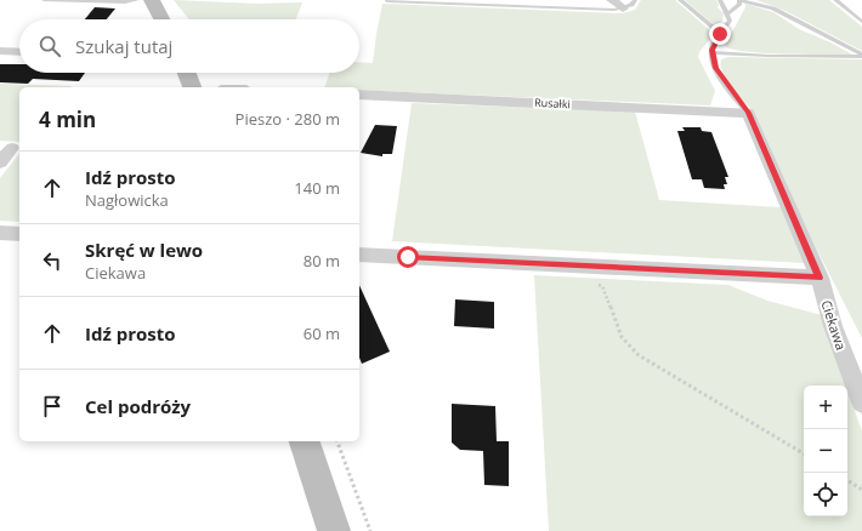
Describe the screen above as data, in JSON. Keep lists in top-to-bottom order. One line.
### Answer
{"streets":{"street":["Rusałki","Ciekawa"]},"crossings":[["Rusałki","Ciekawa"]],"page":{"search":"Szukaj tutaj","heading":["4 min","Pieszo · 280 m"],"list":[["Idź prosto","Nagłowicka","140 m"],["Skręć w lewo","Ciekawa","80 m"],["Idź prosto","60 m"],"Cel podróży"],"map_buttons":["+","−"]}}
